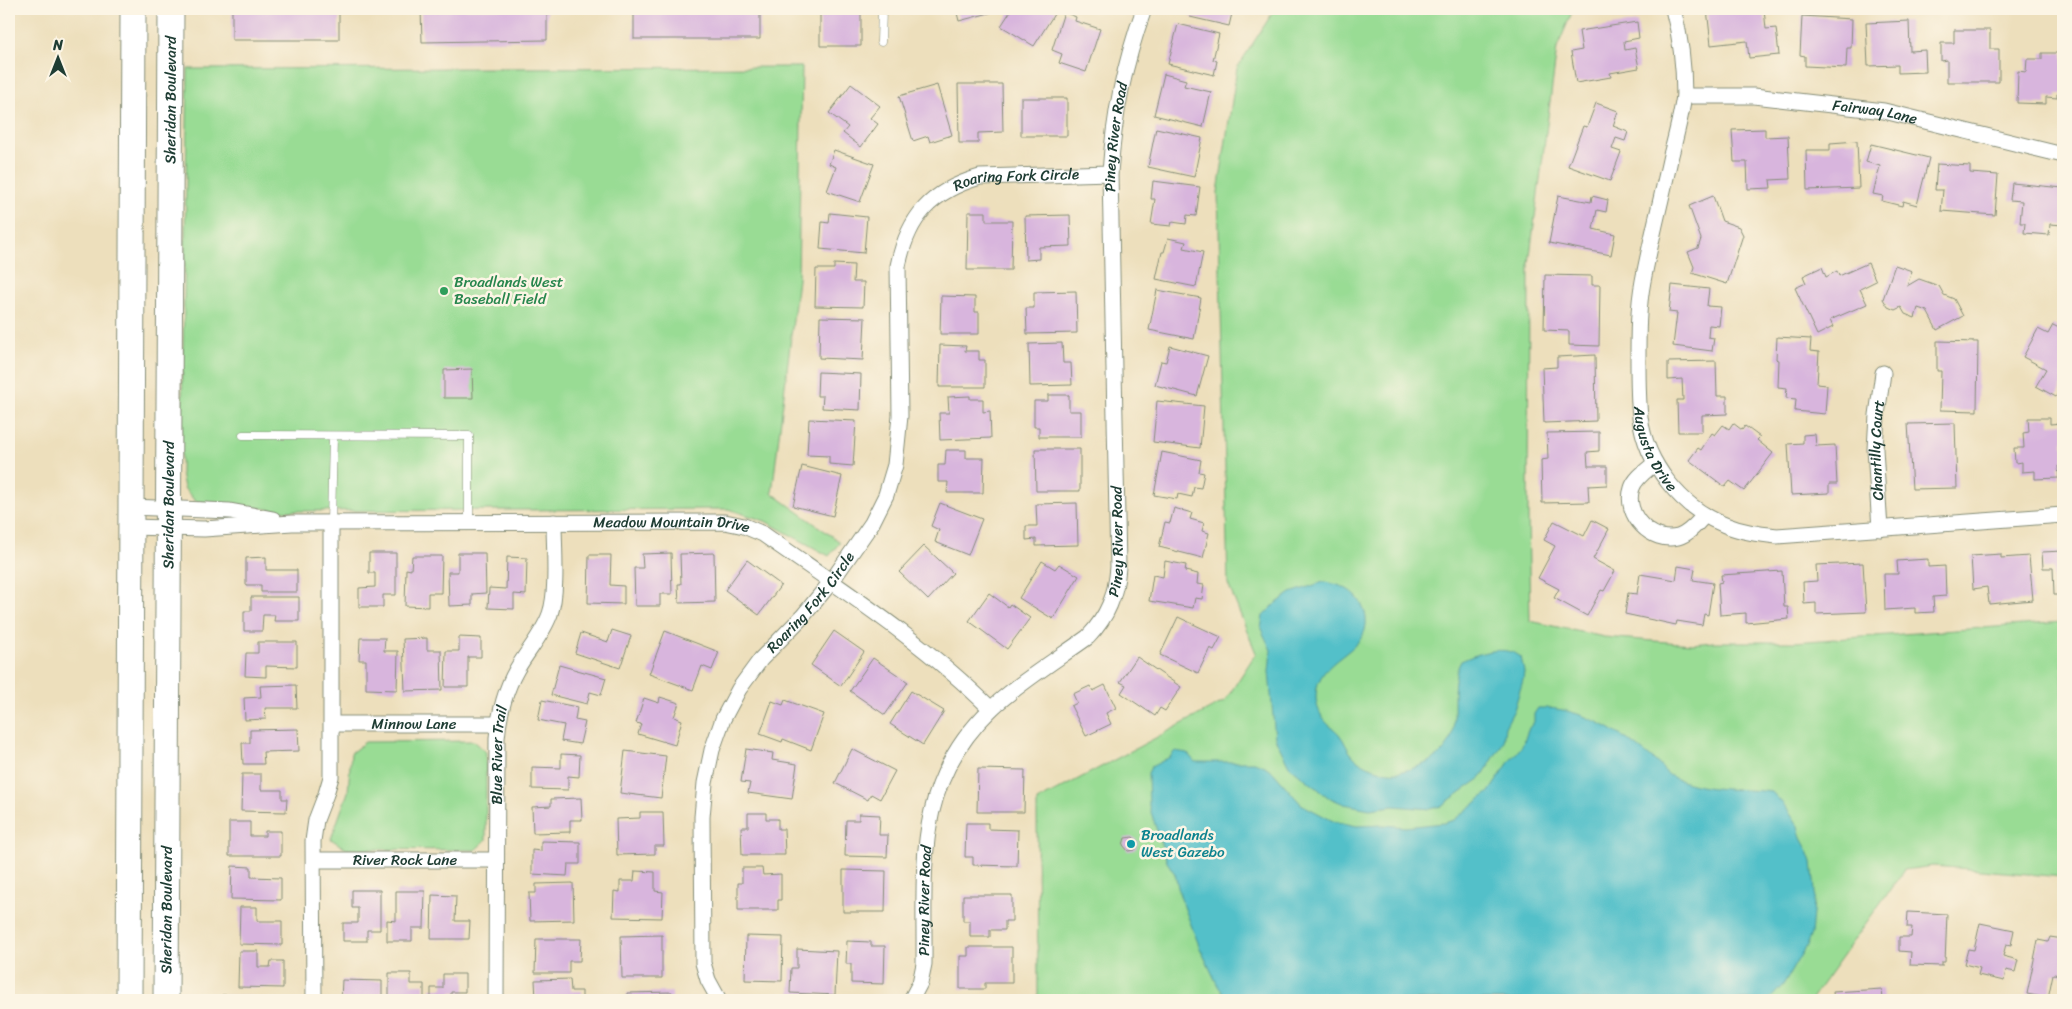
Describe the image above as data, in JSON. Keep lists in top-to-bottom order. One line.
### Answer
{"streets":{"main road":["Sheridan Boulevard"],"street":["Fairway Lane","Piney River Road","Roaring Fork Circle","Augusta Drive","Chantilly Court","Meadow Mountain Drive","Minnow Lane","Blue River Trail","River Rock Lane"]},"crossings":[["Sheridan Boulevard","Meadow Mountain Drive"],["Fairway Lane","Augusta Drive"],["Piney River Road","Roaring Fork Circle"],["Piney River Road","Meadow Mountain Drive"],["Roaring Fork Circle","Meadow Mountain Drive"],["Augusta Drive","Chantilly Court"],["Meadow Mountain Drive","Blue River Trail"],["Minnow Lane","Blue River Trail"],["Blue River Trail","River Rock Lane"]],"places":["Broadlands West Baseball Field","Broadlands West Gazebo"],"north":"top"}
